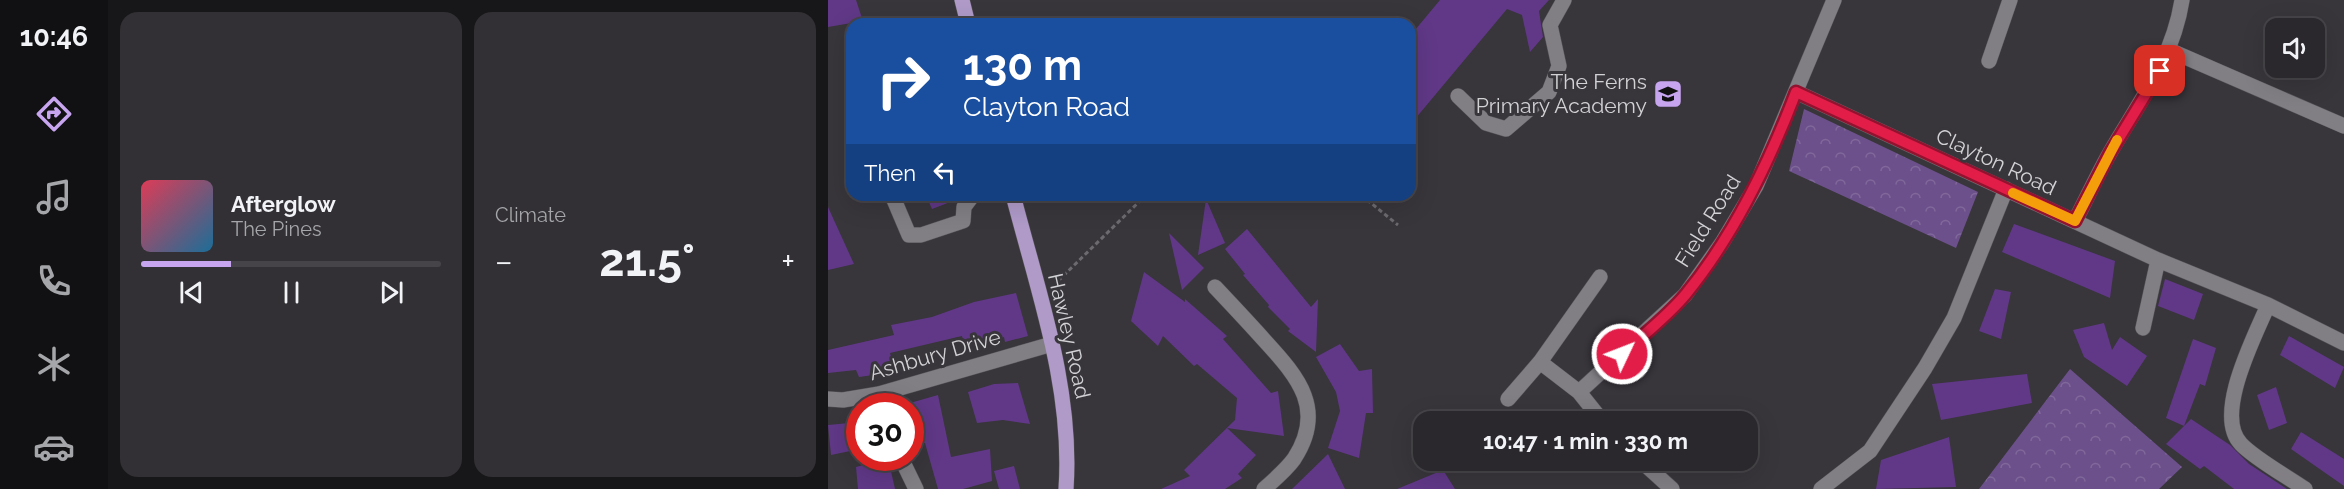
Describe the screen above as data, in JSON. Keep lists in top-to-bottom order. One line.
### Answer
{"streets":{"main road":["Hawley Road"],"street":["Clayton Road","Field Road","Ashbury Drive"]},"crossings":[["Clayton Road","Field Road"],["Hawley Road","Ashbury Drive"]],"places":{"school or university":["The Ferns Primary Academy"]},"page":{"tabs":"10:46","tile":"Climate","turn":["130 m","Clayton Road"],"then":"Then","song":["Afterglow","The Pines"],"heat":["−","21.5°","+"],"limit":"30","trip":"10:47 · 1 min · 330 m"}}
